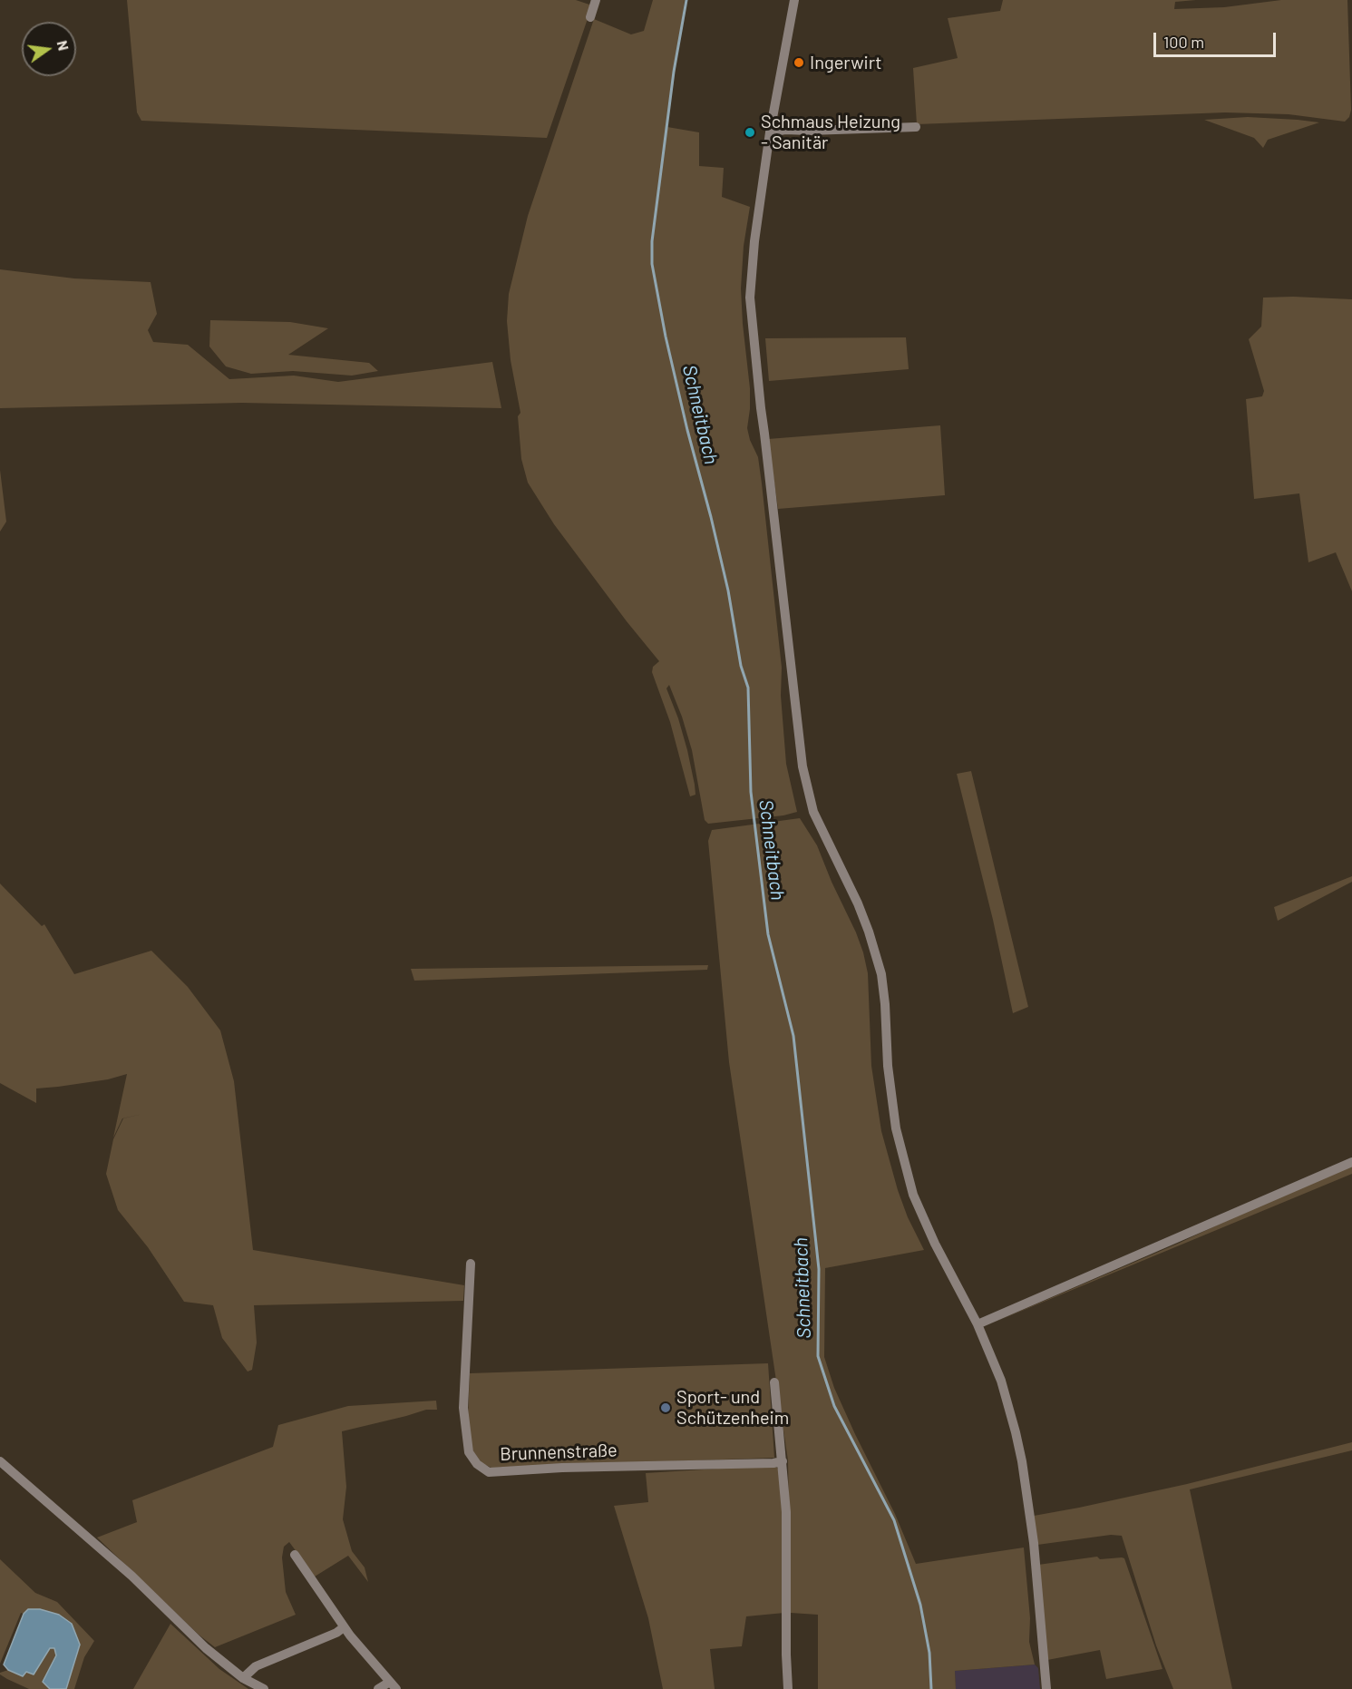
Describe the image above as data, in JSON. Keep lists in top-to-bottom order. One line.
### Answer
{"streets":{"street":["Brunnenstraße"]},"water":["Schneitbach"],"places":["Ingerwirt","Schmaus Heizung - Sanitär","Sport- und Schützenheim"],"scale_bar":"100 m","north":"right"}
